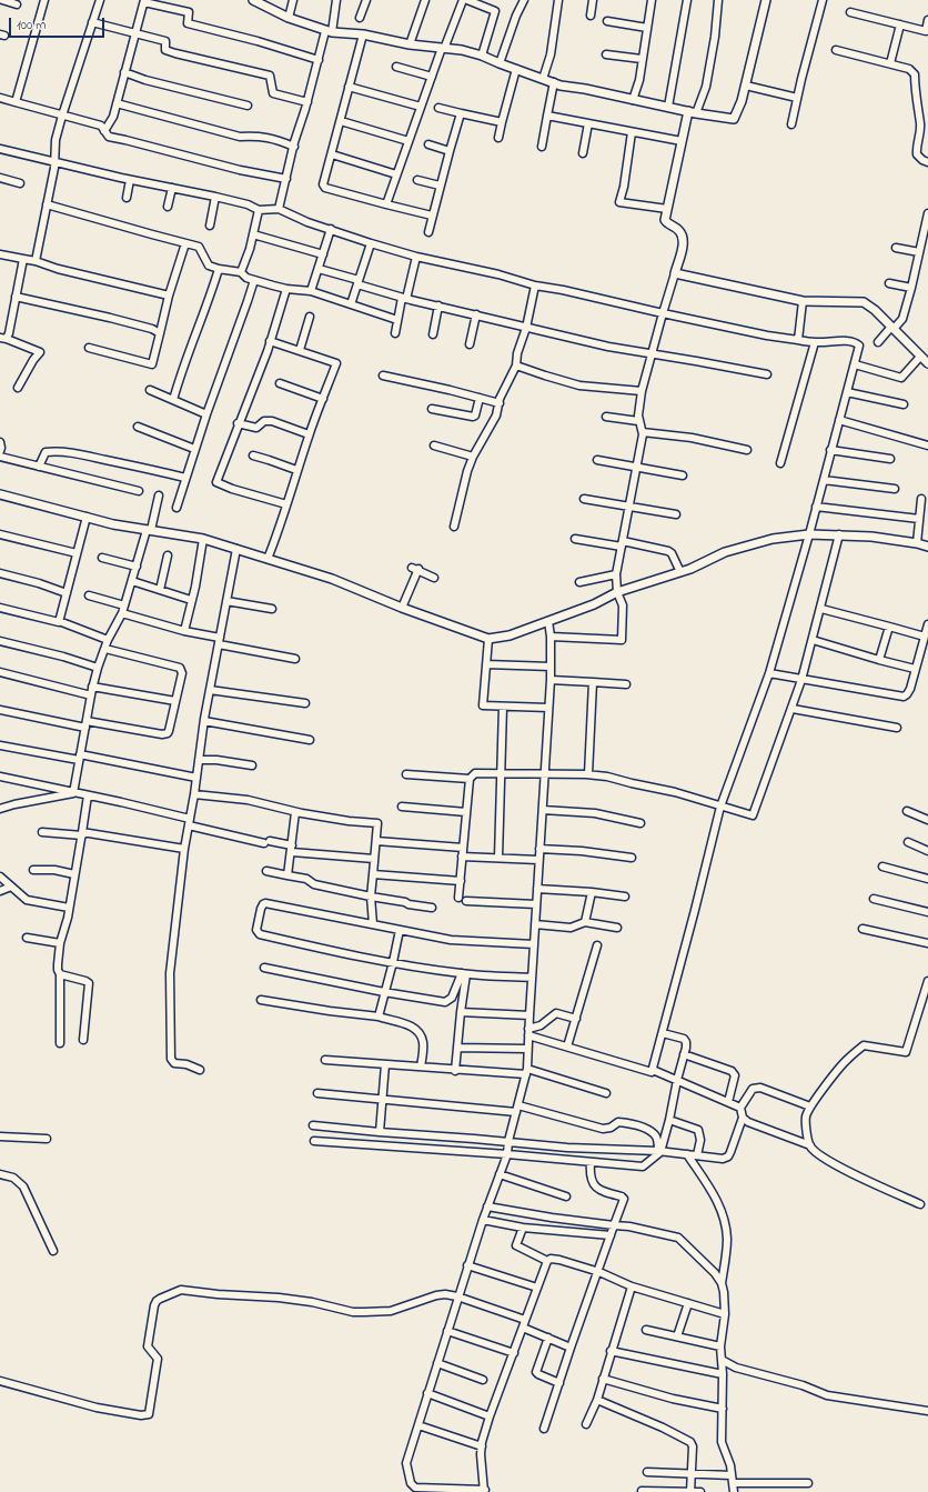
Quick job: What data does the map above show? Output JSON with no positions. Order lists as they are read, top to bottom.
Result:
{
  "scale_bar": "100 m"
}
